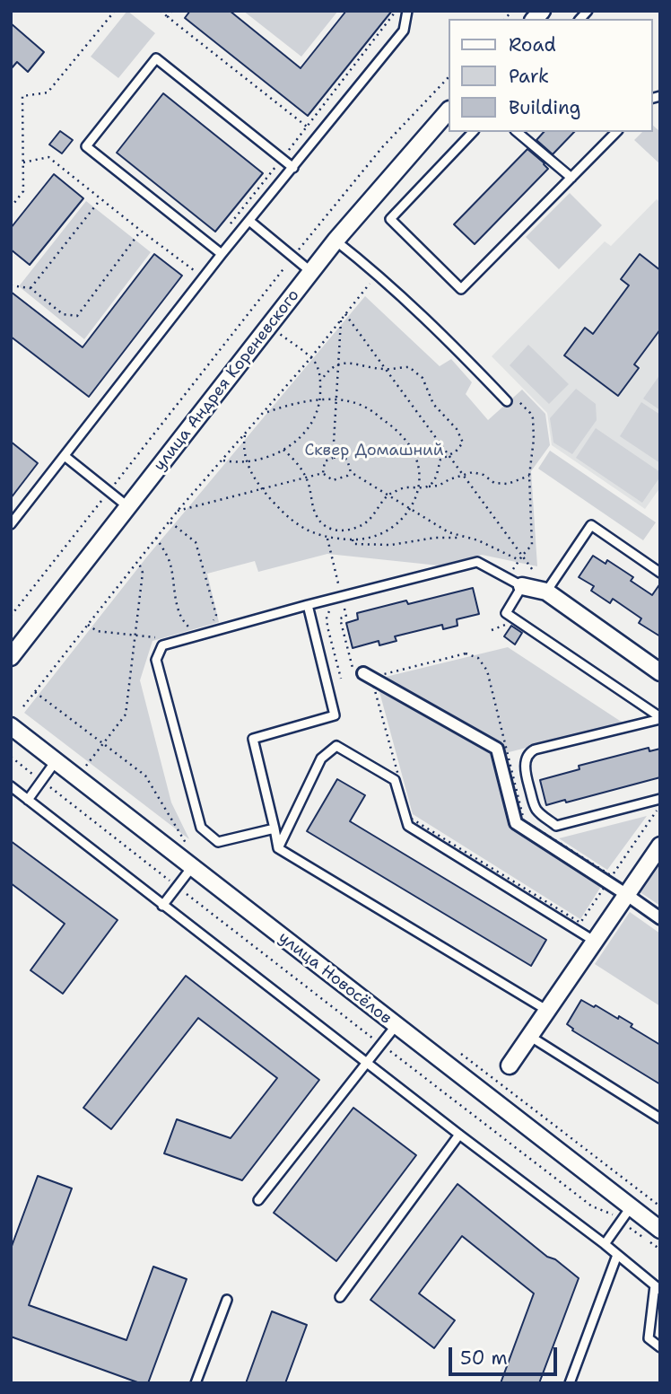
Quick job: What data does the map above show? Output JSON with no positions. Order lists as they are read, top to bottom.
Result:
{
  "streets": {
    "street": ["улица Андрея Кореневского", "улица Новосёлов"]
  },
  "parks": ["Сквер Домашний"],
  "legend": ["Road", "Park", "Building"],
  "scale_bar": "50 m"
}
